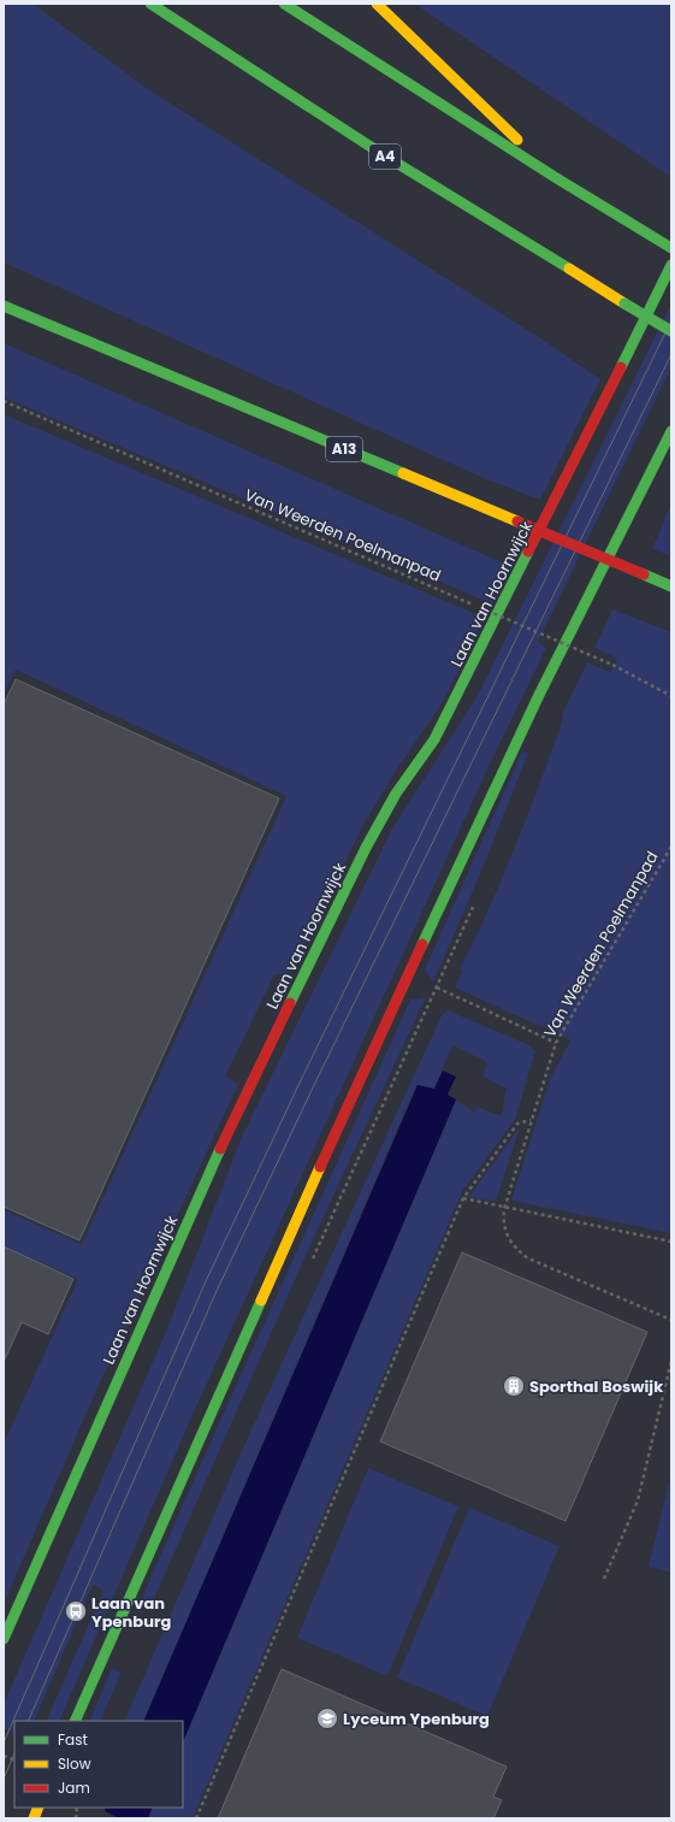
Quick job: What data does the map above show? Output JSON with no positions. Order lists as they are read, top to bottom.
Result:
{
  "streets": {
    "main road": ["A4", "A13", "Laan van Hoornwijck"],
    "path": ["Van Weerden Poelmanpad"]
  },
  "places": {
    "building": ["Sporthal Boswijk"],
    "bus stop": ["Laan van Ypenburg"],
    "school or university": ["Lyceum Ypenburg"]
  },
  "legend": ["Fast", "Slow", "Jam"]
}
